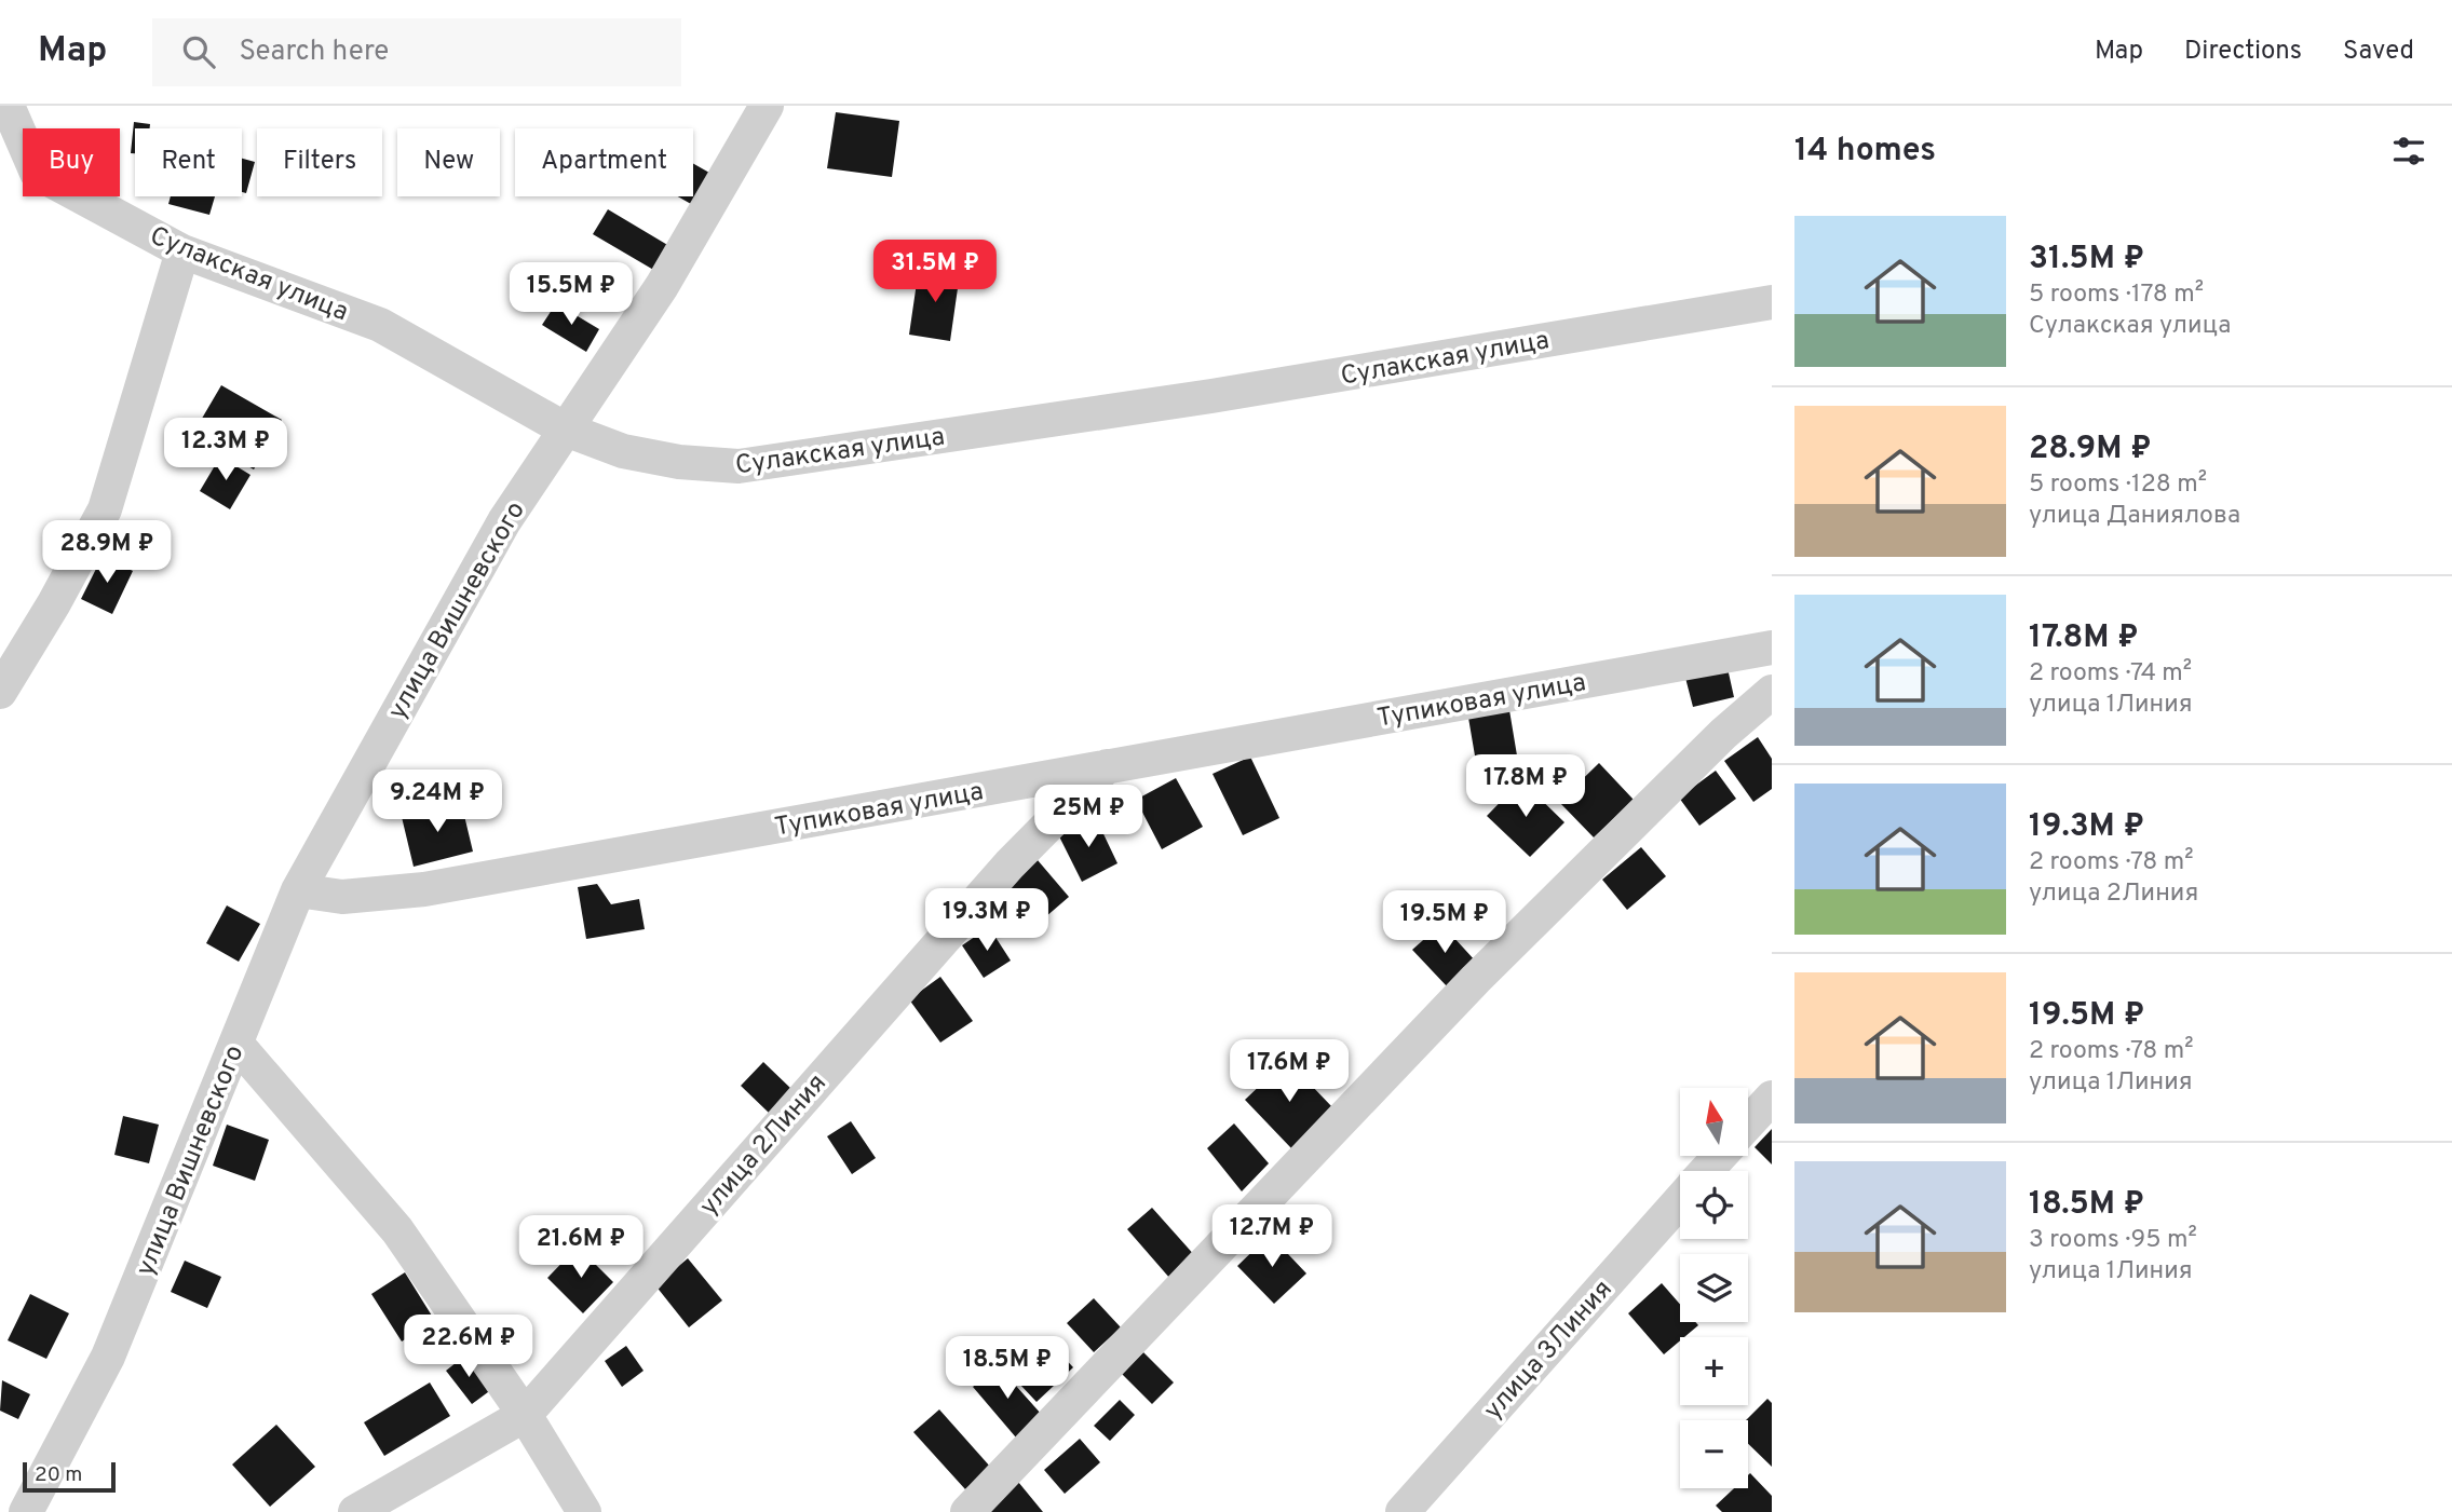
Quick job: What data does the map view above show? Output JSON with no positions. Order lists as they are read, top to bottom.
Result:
{
  "streets": {
    "street": [
      "Сулакская улица",
      "улица Вишневского",
      "Тупиковая улица",
      "улица 2Линия",
      "улица 3Линия"
    ]
  },
  "crossings": [
    ["Сулакская улица", "улица Вишневского"],
    ["улица Вишневского", "Тупиковая улица"],
    ["Тупиковая улица", "улица 2Линия"]
  ],
  "scale_bar": "20 m",
  "north": "top",
  "page": {
    "header": "Map",
    "search": "Search here",
    "nav": ["Map", "Directions", "Saved"],
    "heading": "14 homes",
    "chip": [
      "Buy",
      "Rent",
      "Filters",
      "New",
      "Apartment"
    ],
    "list": [
      {
        "name": "31.5M ₽",
        "note": "5 rooms · 178 m² · Сулакская улица"
      },
      {
        "name": "28.9M ₽",
        "note": "5 rooms · 128 m² · улица Даниялова"
      },
      {
        "name": "17.8M ₽",
        "note": "2 rooms · 74 m² · улица 1Линия"
      },
      {
        "name": "19.3M ₽",
        "note": "2 rooms · 78 m² · улица 2Линия"
      },
      {
        "name": "19.5M ₽",
        "note": "2 rooms · 78 m² · улица 1Линия"
      },
      {
        "name": "18.5M ₽",
        "note": "3 rooms · 95 m² · улица 1Линия"
      }
    ],
    "price": [
      "31.5M ₽",
      "15.5M ₽",
      "12.3M ₽",
      "28.9M ₽",
      "17.8M ₽",
      "9.24M ₽",
      "25M ₽",
      "19.3M ₽",
      "19.5M ₽",
      "17.6M ₽",
      "12.7M ₽",
      "21.6M ₽",
      "22.6M ₽",
      "18.5M ₽"
    ],
    "map_buttons": ["+", "−"],
    "scale": "20 m"
  }
}
